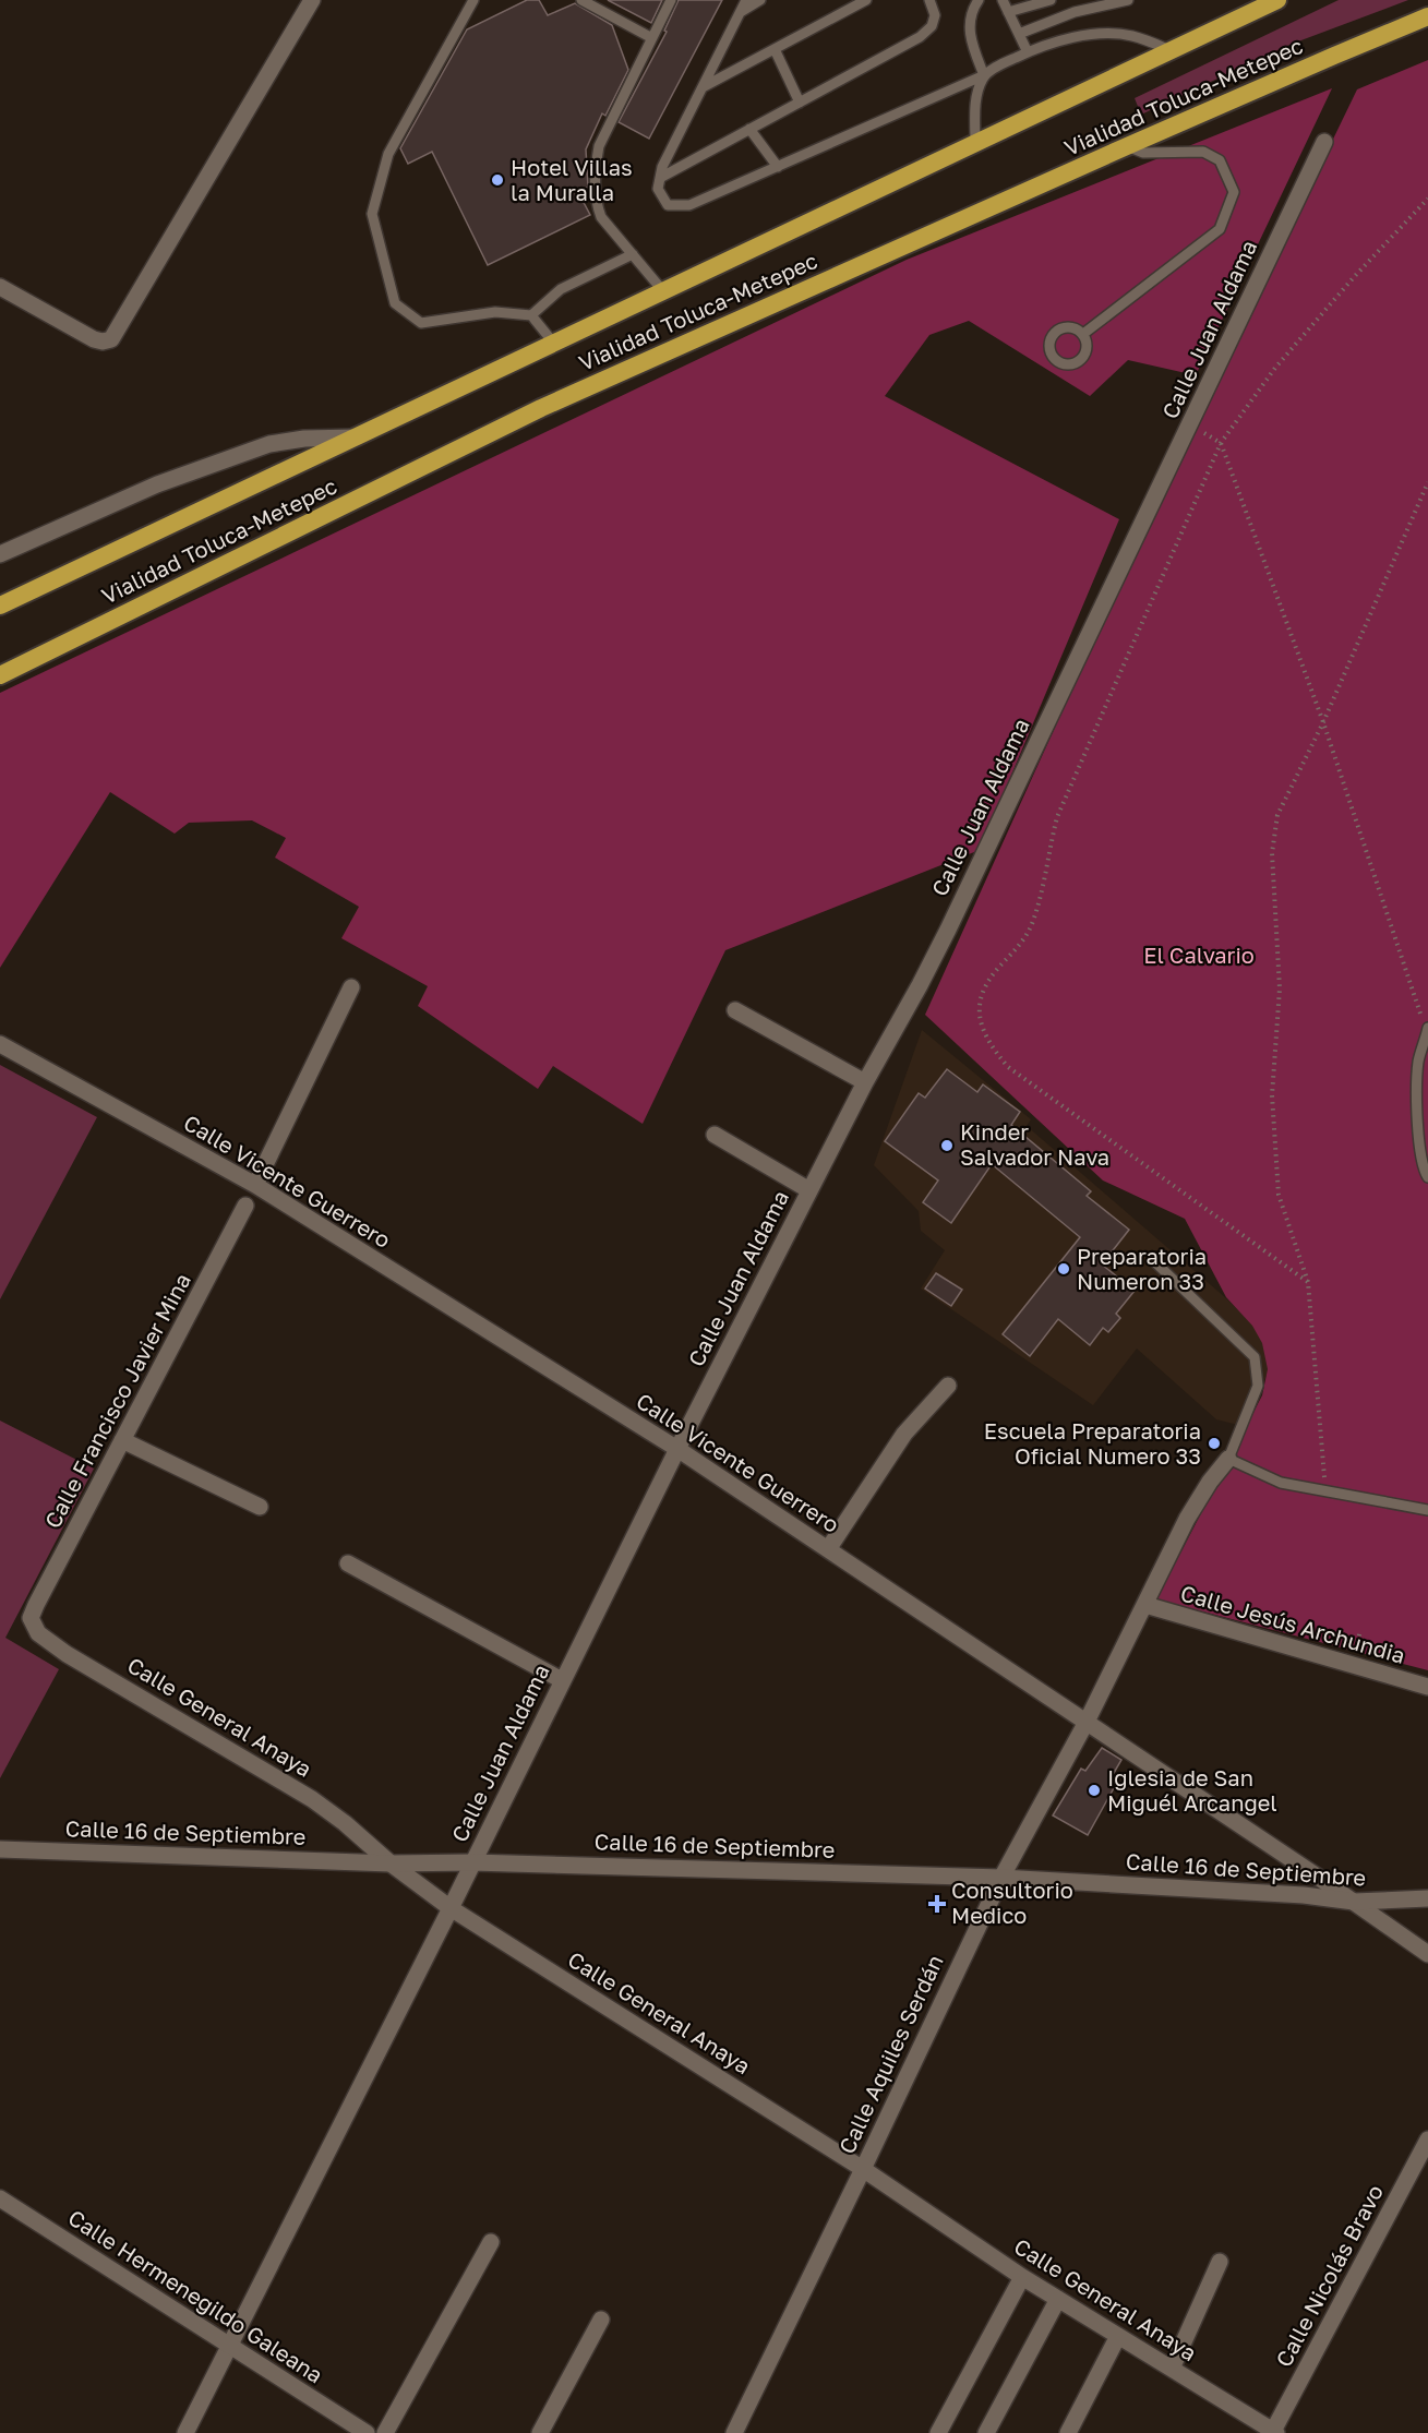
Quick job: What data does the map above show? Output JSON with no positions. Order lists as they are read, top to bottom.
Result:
{
  "streets": {
    "highway": ["Vialidad Toluca-Metepec"],
    "street": [
      "Calle Juan Aldama",
      "Calle Vicente Guerrero",
      "Calle Francisco Javier Mina",
      "Calle Jesús Archundia",
      "Calle General Anaya",
      "Calle 16 de Septiembre",
      "Calle Aquiles Serdán",
      "Calle Nicolás Bravo",
      "Calle Hermenegildo Galeana"
    ]
  },
  "crossings": [
    ["Calle Juan Aldama", "Calle Vicente Guerrero"],
    ["Calle Juan Aldama", "Calle General Anaya"],
    ["Calle Juan Aldama", "Calle 16 de Septiembre"],
    ["Calle Juan Aldama", "Calle Hermenegildo Galeana"],
    ["Calle Vicente Guerrero", "Calle 16 de Septiembre"],
    ["Calle Vicente Guerrero", "Calle Aquiles Serdán"],
    ["Calle Francisco Javier Mina", "Calle General Anaya"],
    ["Calle Jesús Archundia", "Calle Aquiles Serdán"],
    ["Calle General Anaya", "Calle 16 de Septiembre"],
    ["Calle General Anaya", "Calle Aquiles Serdán"],
    ["Calle General Anaya", "Calle Nicolás Bravo"],
    ["Calle 16 de Septiembre", "Calle Aquiles Serdán"]
  ],
  "parks": ["El Calvario"],
  "places": {
    "other": [
      "Hotel Villas la Muralla",
      "Kinder Salvador Nava",
      "Preparatoria Numeron 33",
      "Escuela Preparatoria Oficial Numero 33",
      "Iglesia de San Miguél Arcangel"
    ],
    "health": ["Consultorio Medico"]
  }
}
